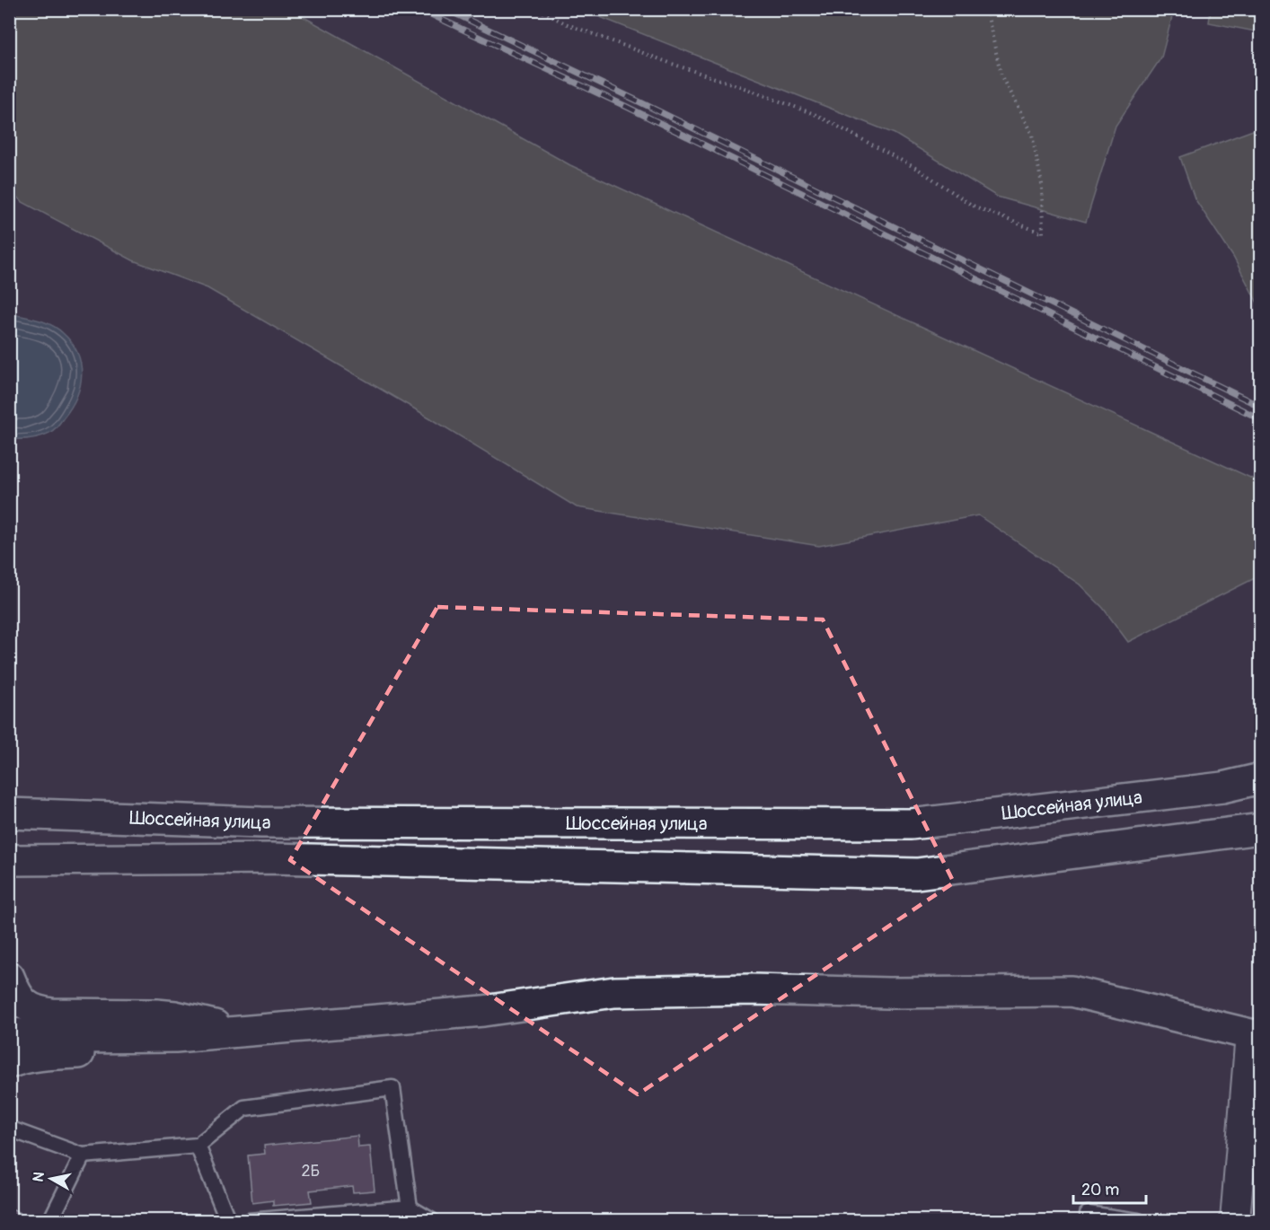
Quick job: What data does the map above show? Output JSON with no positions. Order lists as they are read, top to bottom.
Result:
{
  "streets": {
    "main road": ["Шоссейная улица"]
  },
  "house_numbers": ["2Б"],
  "scale_bar": "20 m",
  "north": "left"
}
